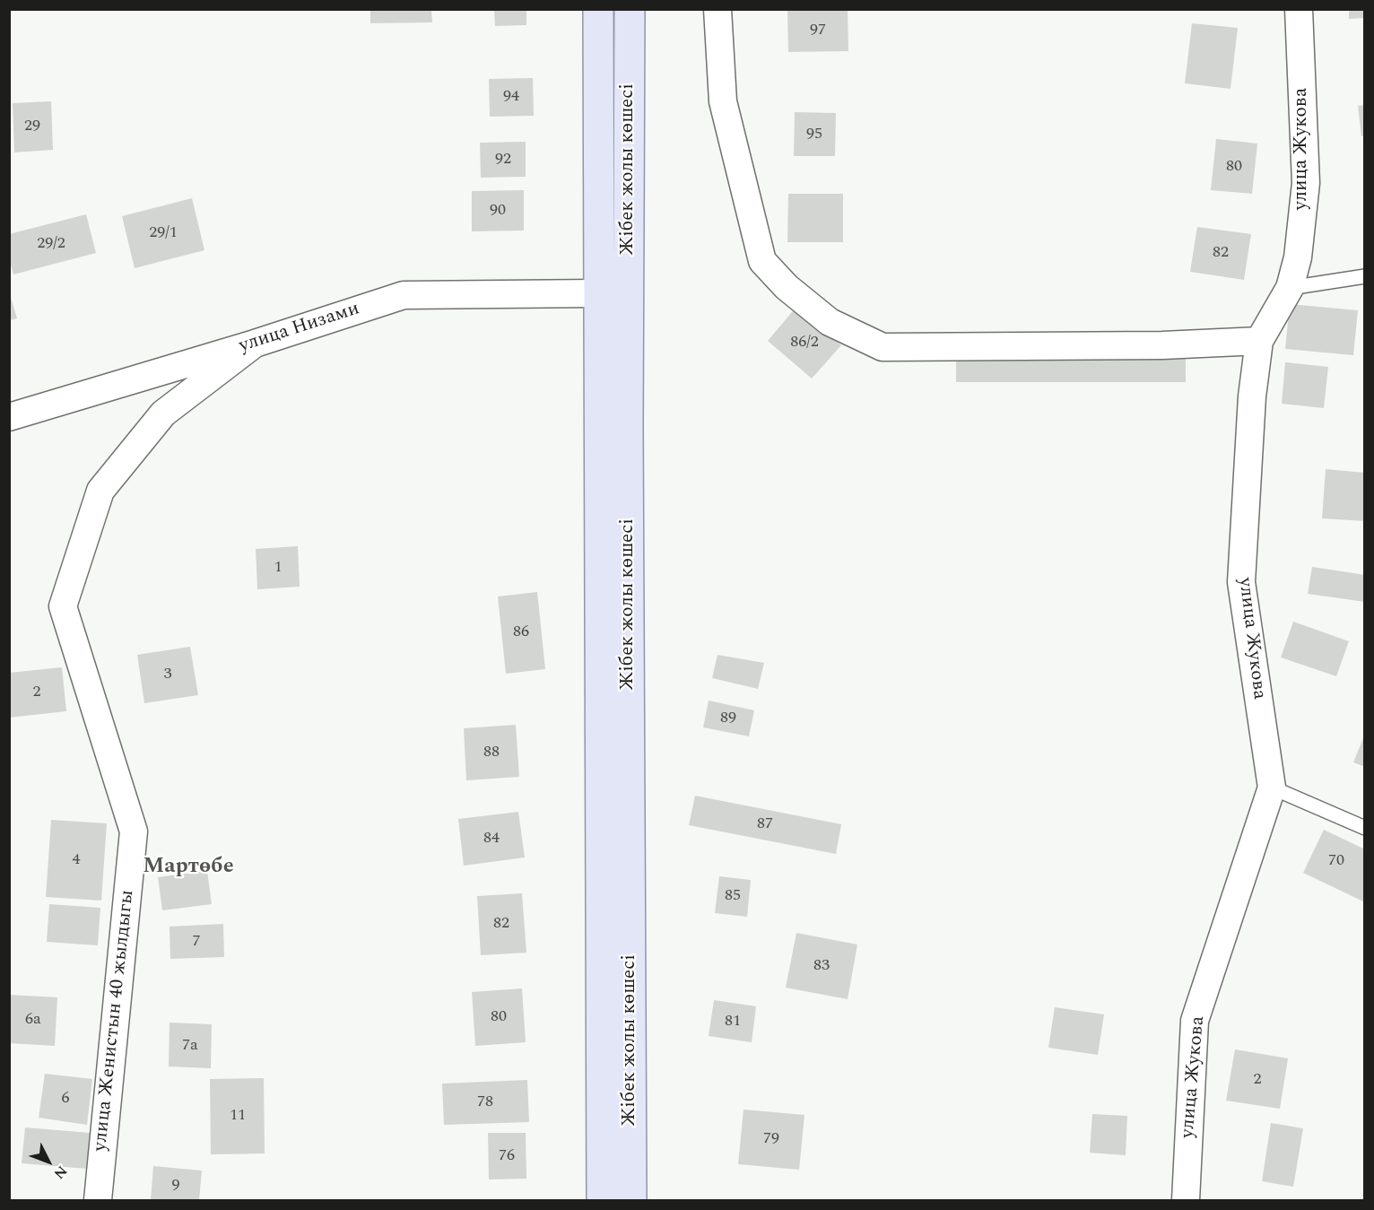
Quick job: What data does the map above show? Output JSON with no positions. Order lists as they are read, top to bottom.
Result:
{
  "streets": {
    "main road": ["Жібек жолы көшесі"],
    "street": ["улица Жукова", "улица Низами", "улица Женистын 40 жылдыгы"]
  },
  "crossings": [
    ["Жібек жолы көшесі", "улица Низами"],
    ["улица Низами", "улица Женистын 40 жылдыгы"]
  ],
  "districts": ["Мартөбе"],
  "house_numbers": [
    "97",
    "94",
    "29",
    "95",
    "92",
    "80",
    "90",
    "29/1",
    "29/2",
    "82",
    "86/2",
    "1",
    "86",
    "3",
    "2",
    "89",
    "88",
    "87",
    "84",
    "4",
    "70",
    "85",
    "82",
    "7",
    "83",
    "80",
    "6а",
    "81",
    "7а",
    "2",
    "6",
    "78",
    "11",
    "79",
    "76",
    "9"
  ],
  "north": "bottom right"
}
